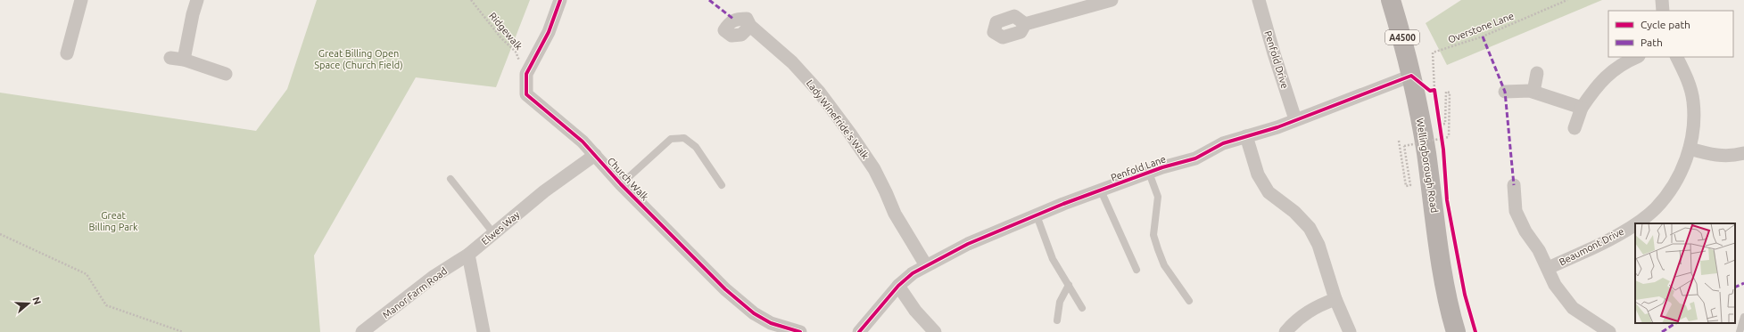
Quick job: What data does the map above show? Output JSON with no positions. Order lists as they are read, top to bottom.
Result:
{
  "streets": {
    "main road": ["A4500", "Wellingborough Road"],
    "street": [
      "Penfold Drive",
      "Lady Winefride's Walk",
      "Penfold Lane",
      "Church Walk",
      "Elwes Way",
      "Beaumont Drive",
      "Manor Farm Road"
    ],
    "path": ["Overstone Lane", "Ridgewalk"]
  },
  "crossings": [
    ["Ridgewalk", "Church Walk"],
    ["Penfold Drive", "Penfold Lane"],
    ["Lady Winefride's Walk", "Penfold Lane"],
    ["Wellingborough Road", "Penfold Lane"],
    ["Church Walk", "Elwes Way"],
    ["Elwes Way", "Manor Farm Road"]
  ],
  "parks": ["Great Billing Open Space (Church Field)", "Great Billing Park"],
  "legend": ["Cycle path", "Path"],
  "north": "right"
}
